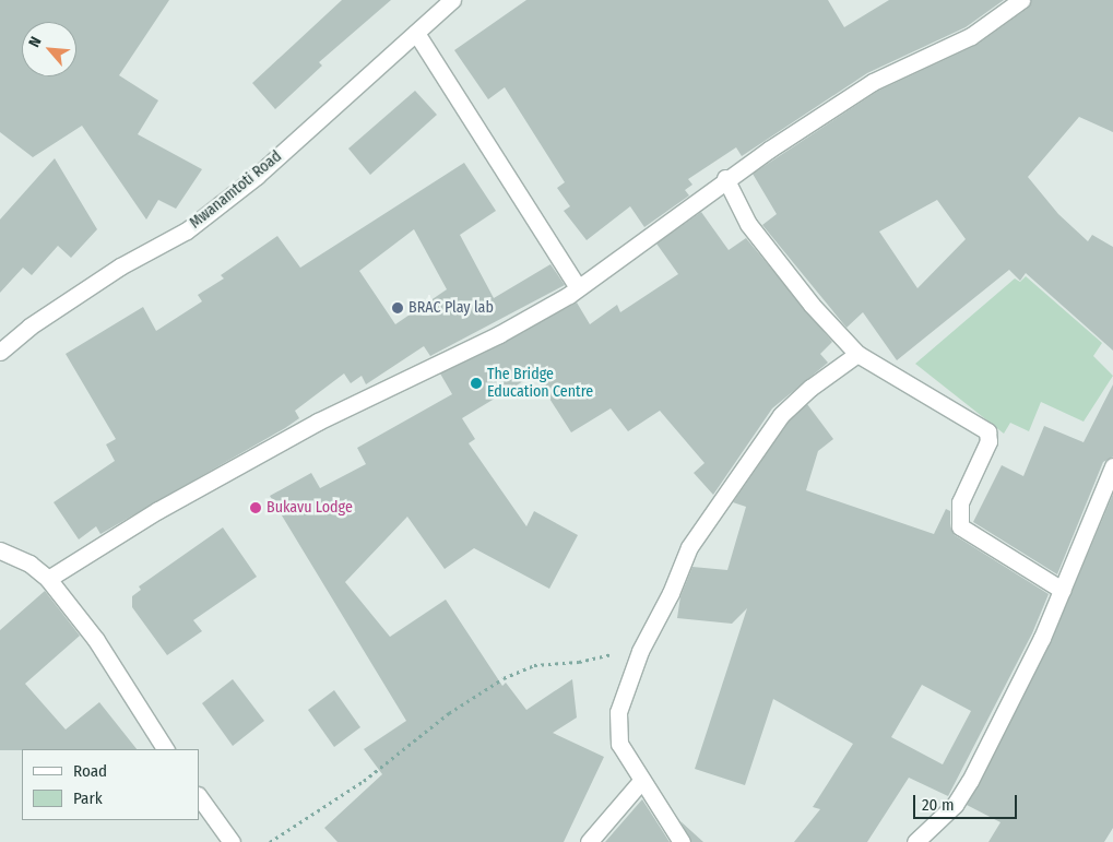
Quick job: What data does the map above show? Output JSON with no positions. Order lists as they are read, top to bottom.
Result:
{
  "streets": {
    "street": ["Mwanamtoti Road"]
  },
  "places": ["BRAC Play lab", "The Bridge Education Centre", "Bukavu Lodge"],
  "legend": ["Road", "Park"],
  "scale_bar": "20 m",
  "north": "top left"
}
